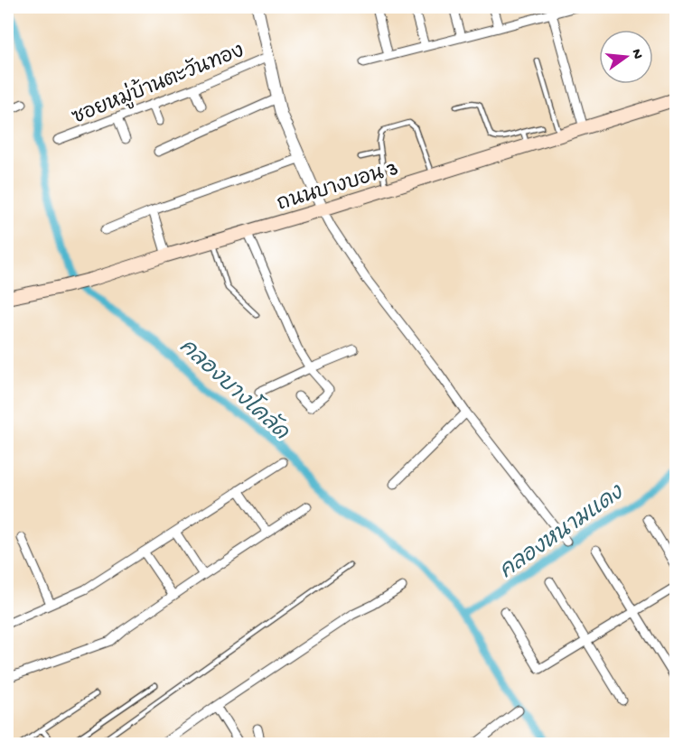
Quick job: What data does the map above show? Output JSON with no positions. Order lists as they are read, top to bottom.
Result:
{
  "streets": {
    "main road": ["ถนนบางบอน 3"],
    "street": ["ซอยหมู่บ้านตะวันทอง"]
  },
  "water": ["คลองบางโคลัด", "คลองหนามแดง"],
  "north": "right"
}
